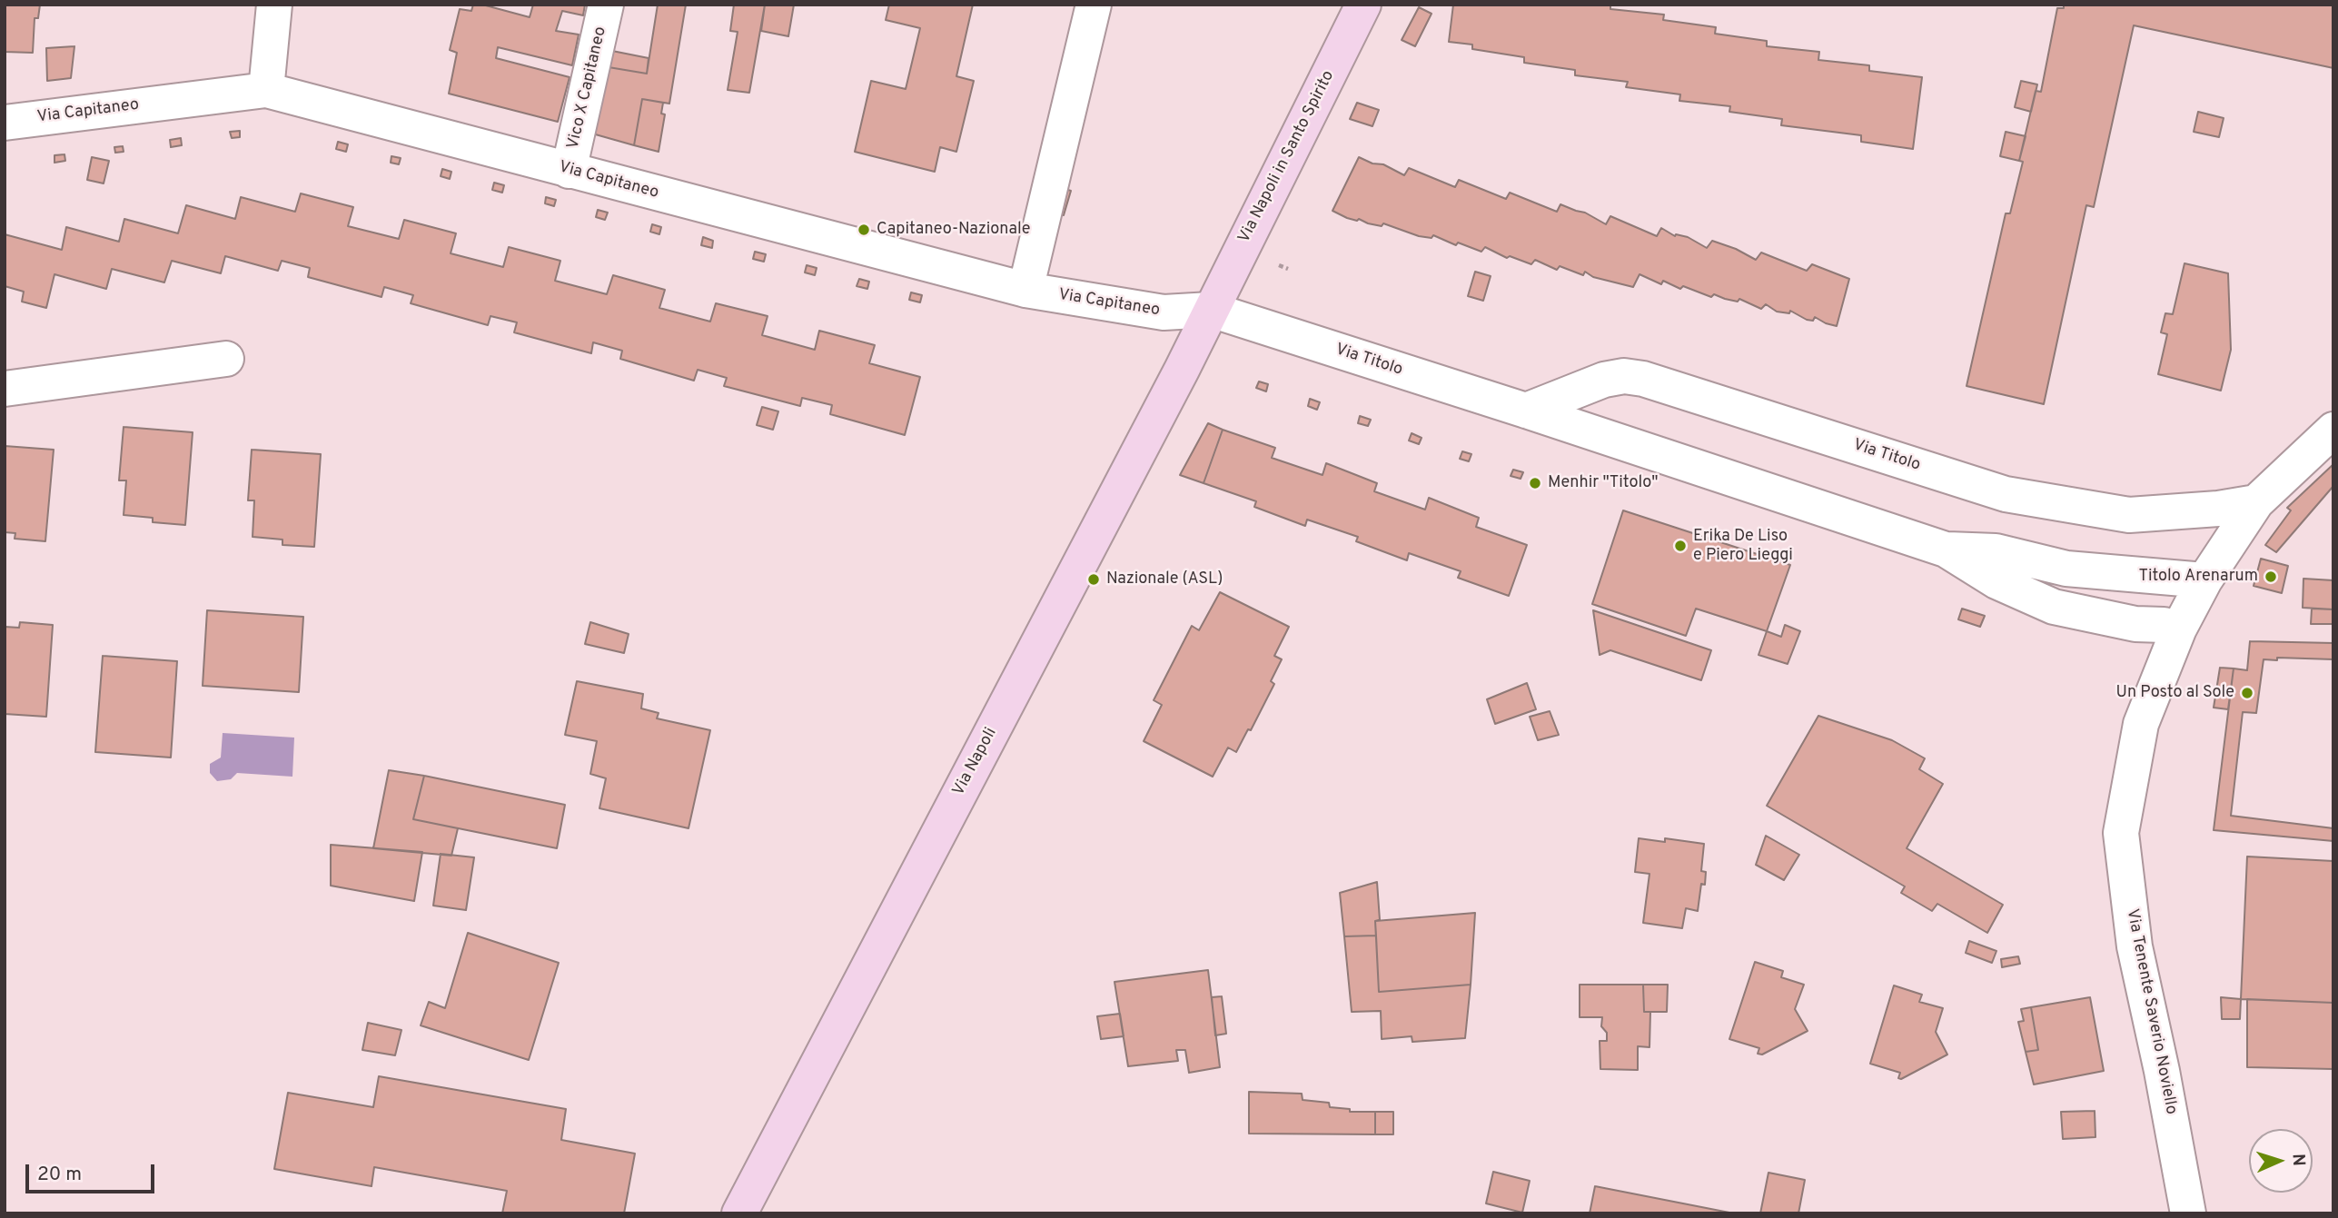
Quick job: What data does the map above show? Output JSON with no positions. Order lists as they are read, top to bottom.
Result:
{
  "streets": {
    "street": [
      "Vico X Capitaneo",
      "Via Capitaneo",
      "Via Napoli in Santo Spirito",
      "Via Titolo",
      "Via Napoli",
      "Via Tenente Saverio Noviello"
    ]
  },
  "crossings": [
    ["Vico X Capitaneo", "Via Capitaneo"],
    ["Via Capitaneo", "Via Napoli in Santo Spirito"],
    ["Via Capitaneo", "Via Titolo"],
    ["Via Capitaneo", "Via Napoli"],
    ["Via Napoli in Santo Spirito", "Via Titolo"],
    ["Via Napoli in Santo Spirito", "Via Napoli"],
    ["Via Titolo", "Via Napoli"],
    ["Via Titolo", "Via Tenente Saverio Noviello"]
  ],
  "places": [
    "Capitaneo-Nazionale",
    "Menhir \"Titolo\"",
    "Erika De Liso e Piero Lieggi",
    "Titolo Arenarum",
    "Nazionale (ASL)",
    "Un Posto al Sole"
  ],
  "scale_bar": "20 m",
  "north": "right"
}
